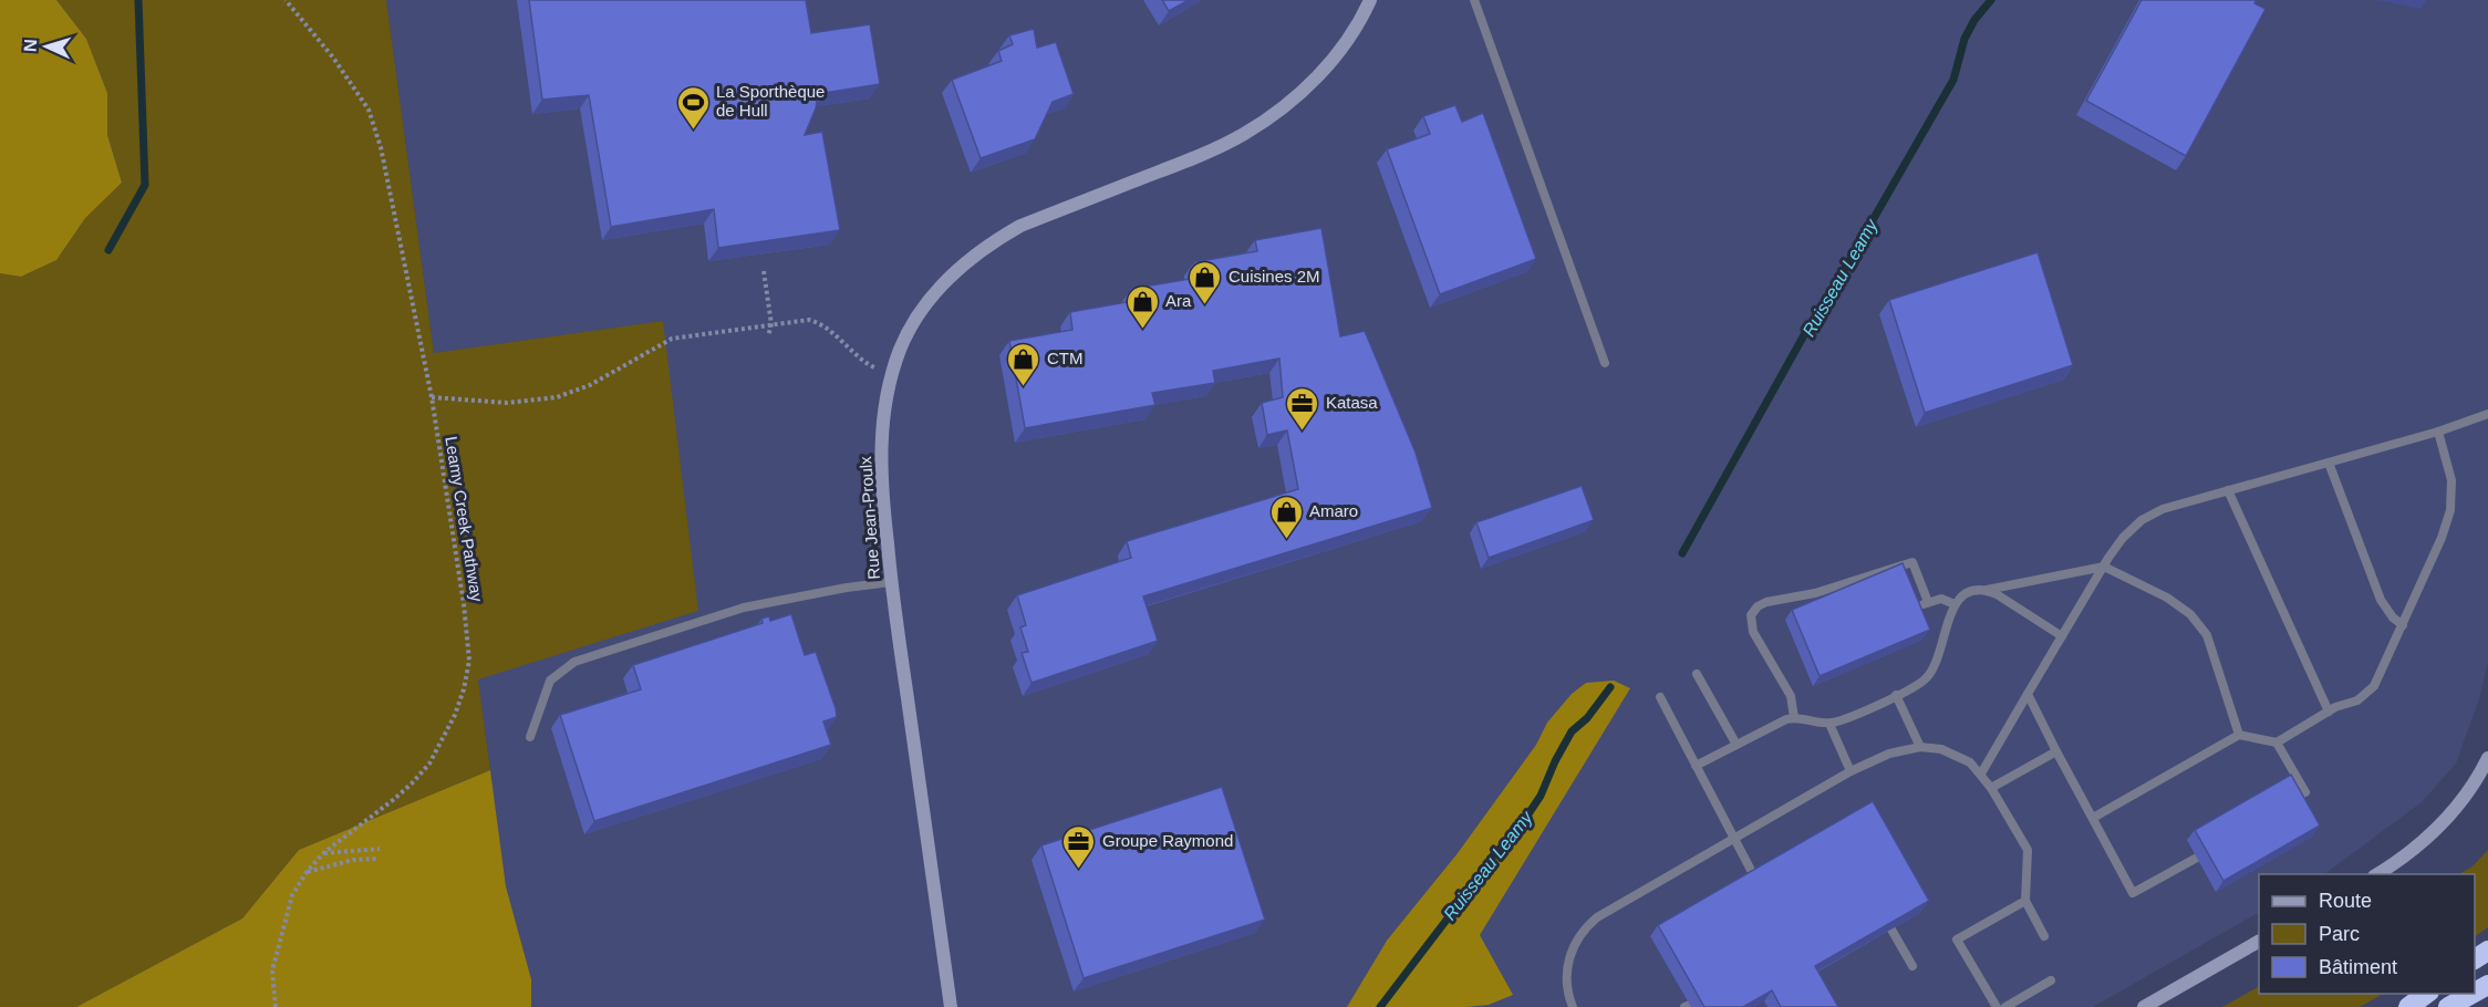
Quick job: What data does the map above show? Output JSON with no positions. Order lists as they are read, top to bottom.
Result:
{
  "streets": {
    "street": ["Rue Jean-Proulx"],
    "path": ["Leamy Creek Pathway"]
  },
  "water": ["Ruisseau Leamy"],
  "places": {
    "sports": ["La Sporthèque de Hull"],
    "shop": [
      "Cuisines 2M",
      "Ara",
      "CTM",
      "Amaro"
    ],
    "office": ["Katasa", "Groupe Raymond"]
  },
  "legend": ["Route", "Parc", "Bâtiment"],
  "north": "left"
}
